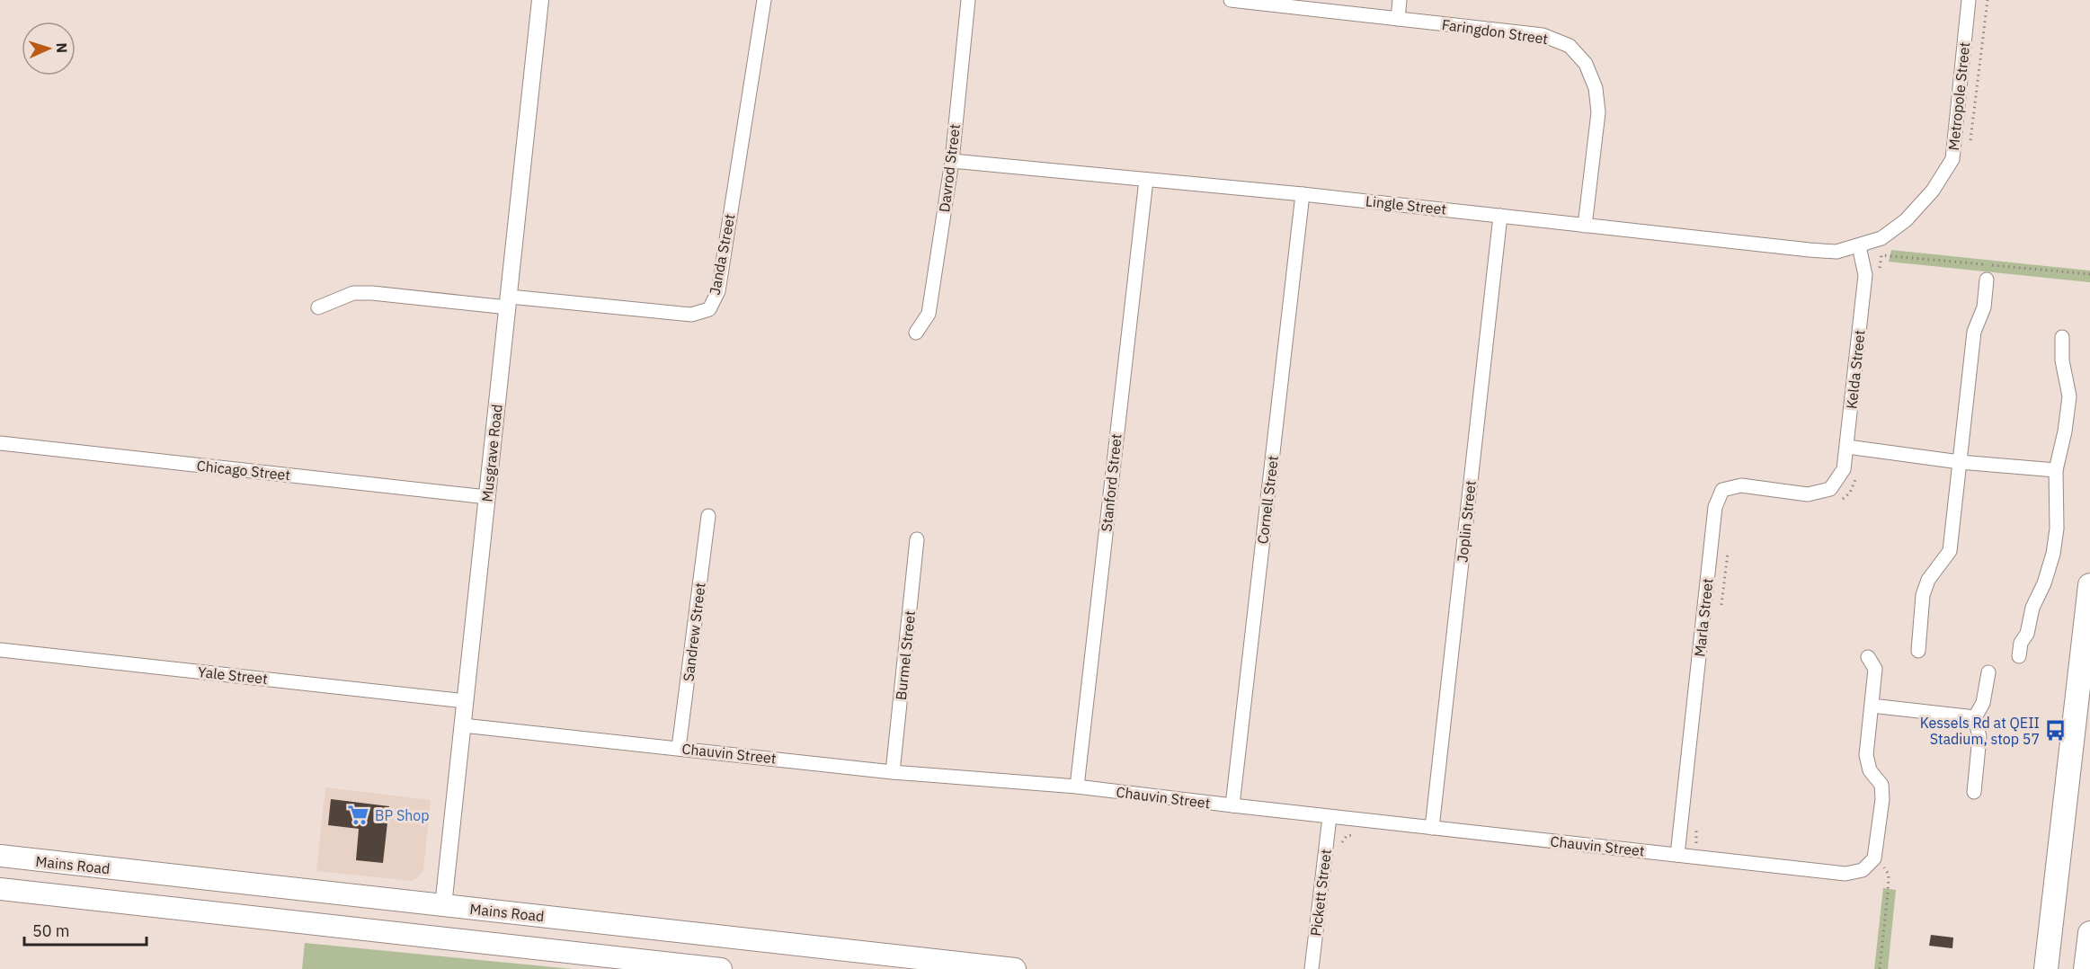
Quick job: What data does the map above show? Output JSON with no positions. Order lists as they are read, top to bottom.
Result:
{
  "streets": {
    "main road": ["Mains Road"],
    "street": [
      "Faringdon Street",
      "Metropole Street",
      "Davrod Street",
      "Lingle Street",
      "Janda Street",
      "Kelda Street",
      "Musgrave Road",
      "Chicago Street",
      "Stanford Street",
      "Cornell Street",
      "Joplin Street",
      "Marla Street",
      "Sandrew Street",
      "Burmel Street",
      "Yale Street",
      "Chauvin Street",
      "Pickett Street"
    ]
  },
  "crossings": [
    ["Faringdon Street", "Lingle Street"],
    ["Metropole Street", "Lingle Street"],
    ["Metropole Street", "Kelda Street"],
    ["Davrod Street", "Lingle Street"],
    ["Lingle Street", "Kelda Street"],
    ["Lingle Street", "Stanford Street"],
    ["Lingle Street", "Cornell Street"],
    ["Lingle Street", "Joplin Street"],
    ["Janda Street", "Musgrave Road"],
    ["Kelda Street", "Marla Street"],
    ["Musgrave Road", "Chicago Street"],
    ["Musgrave Road", "Yale Street"],
    ["Musgrave Road", "Chauvin Street"],
    ["Musgrave Road", "Mains Road"],
    ["Stanford Street", "Chauvin Street"],
    ["Cornell Street", "Chauvin Street"],
    ["Joplin Street", "Chauvin Street"],
    ["Marla Street", "Chauvin Street"],
    ["Sandrew Street", "Chauvin Street"],
    ["Burmel Street", "Chauvin Street"],
    ["Chauvin Street", "Pickett Street"]
  ],
  "places": {
    "bus stop": ["Kessels Rd at QEII Stadium, stop 57"],
    "supermarket": ["BP Shop"]
  },
  "scale_bar": "50 m",
  "north": "right"
}
